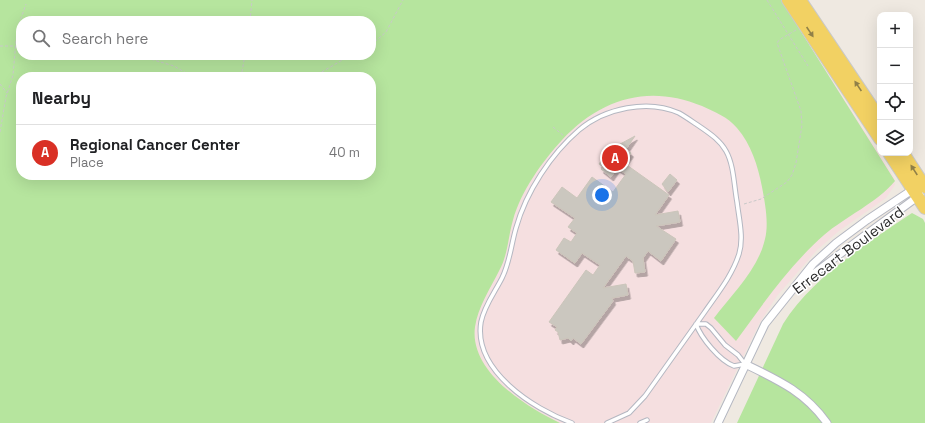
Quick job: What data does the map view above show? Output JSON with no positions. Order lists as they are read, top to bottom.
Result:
{
  "streets": {
    "street": ["Errecart Boulevard"]
  },
  "page": {
    "map_buttons": ["+", "−"],
    "search": "Search here",
    "heading": "Nearby",
    "list": [
      {
        "mark": "A",
        "name": "Regional Cancer Center",
        "note": "Place",
        "value": "40 m"
      }
    ],
    "pins": "A"
  }
}
